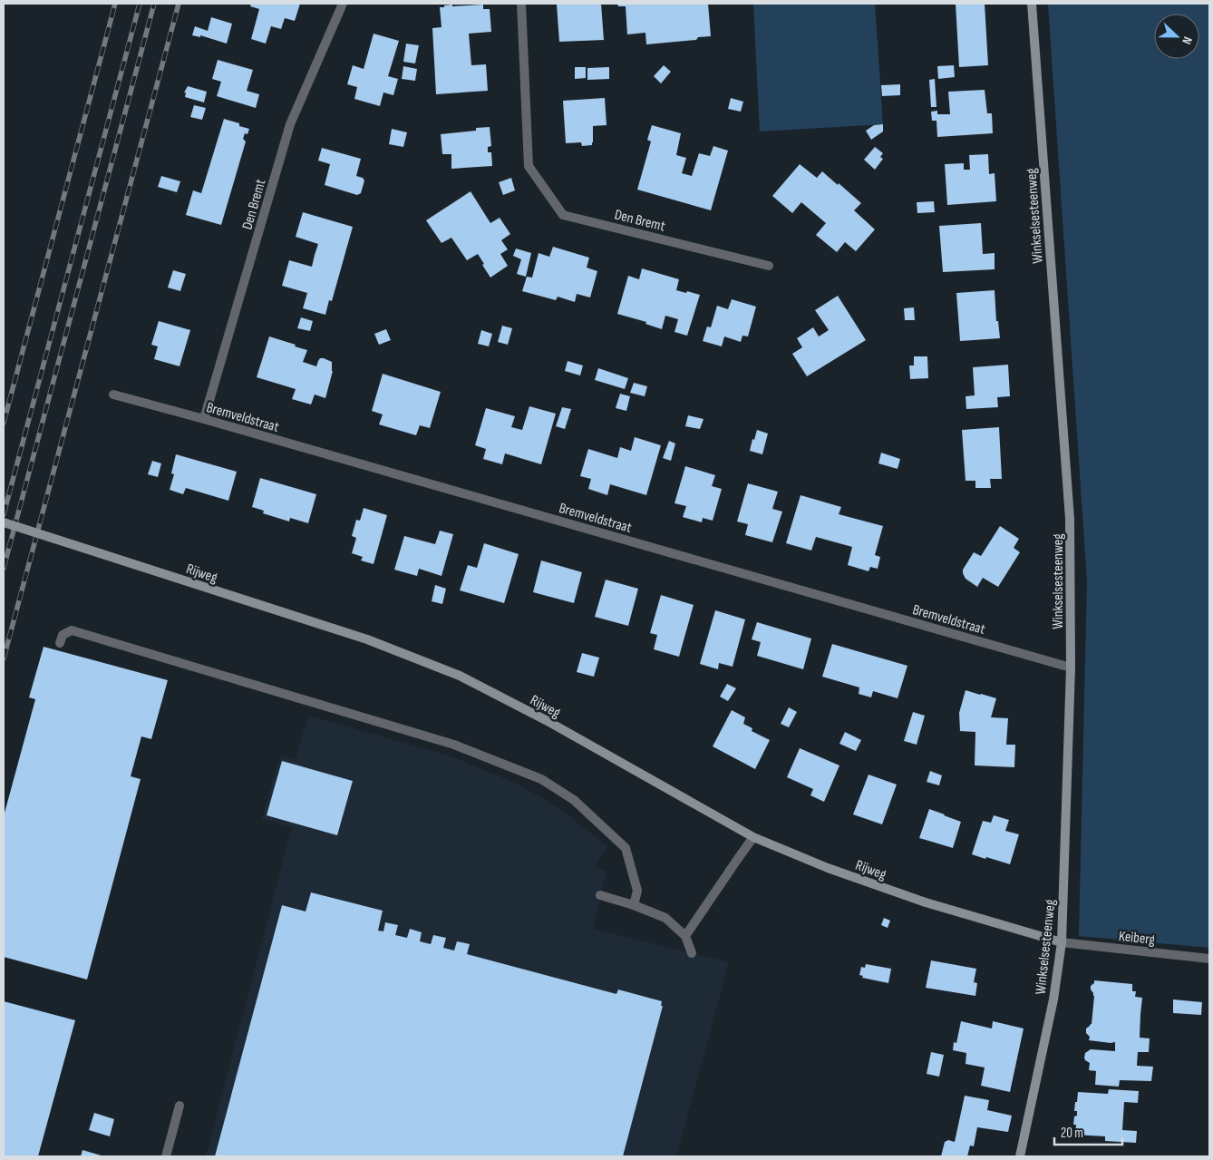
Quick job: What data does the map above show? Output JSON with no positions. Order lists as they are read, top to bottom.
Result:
{
  "streets": {
    "street": [
      "Den Bremt",
      "Winkselsesteenweg",
      "Bremveldstraat",
      "Rijweg",
      "Keiberg"
    ]
  },
  "crossings": [
    ["Den Bremt", "Bremveldstraat"],
    ["Winkselsesteenweg", "Bremveldstraat"],
    ["Winkselsesteenweg", "Rijweg"],
    ["Winkselsesteenweg", "Keiberg"],
    ["Rijweg", "Keiberg"]
  ],
  "scale_bar": "20 m",
  "north": "right"
}
